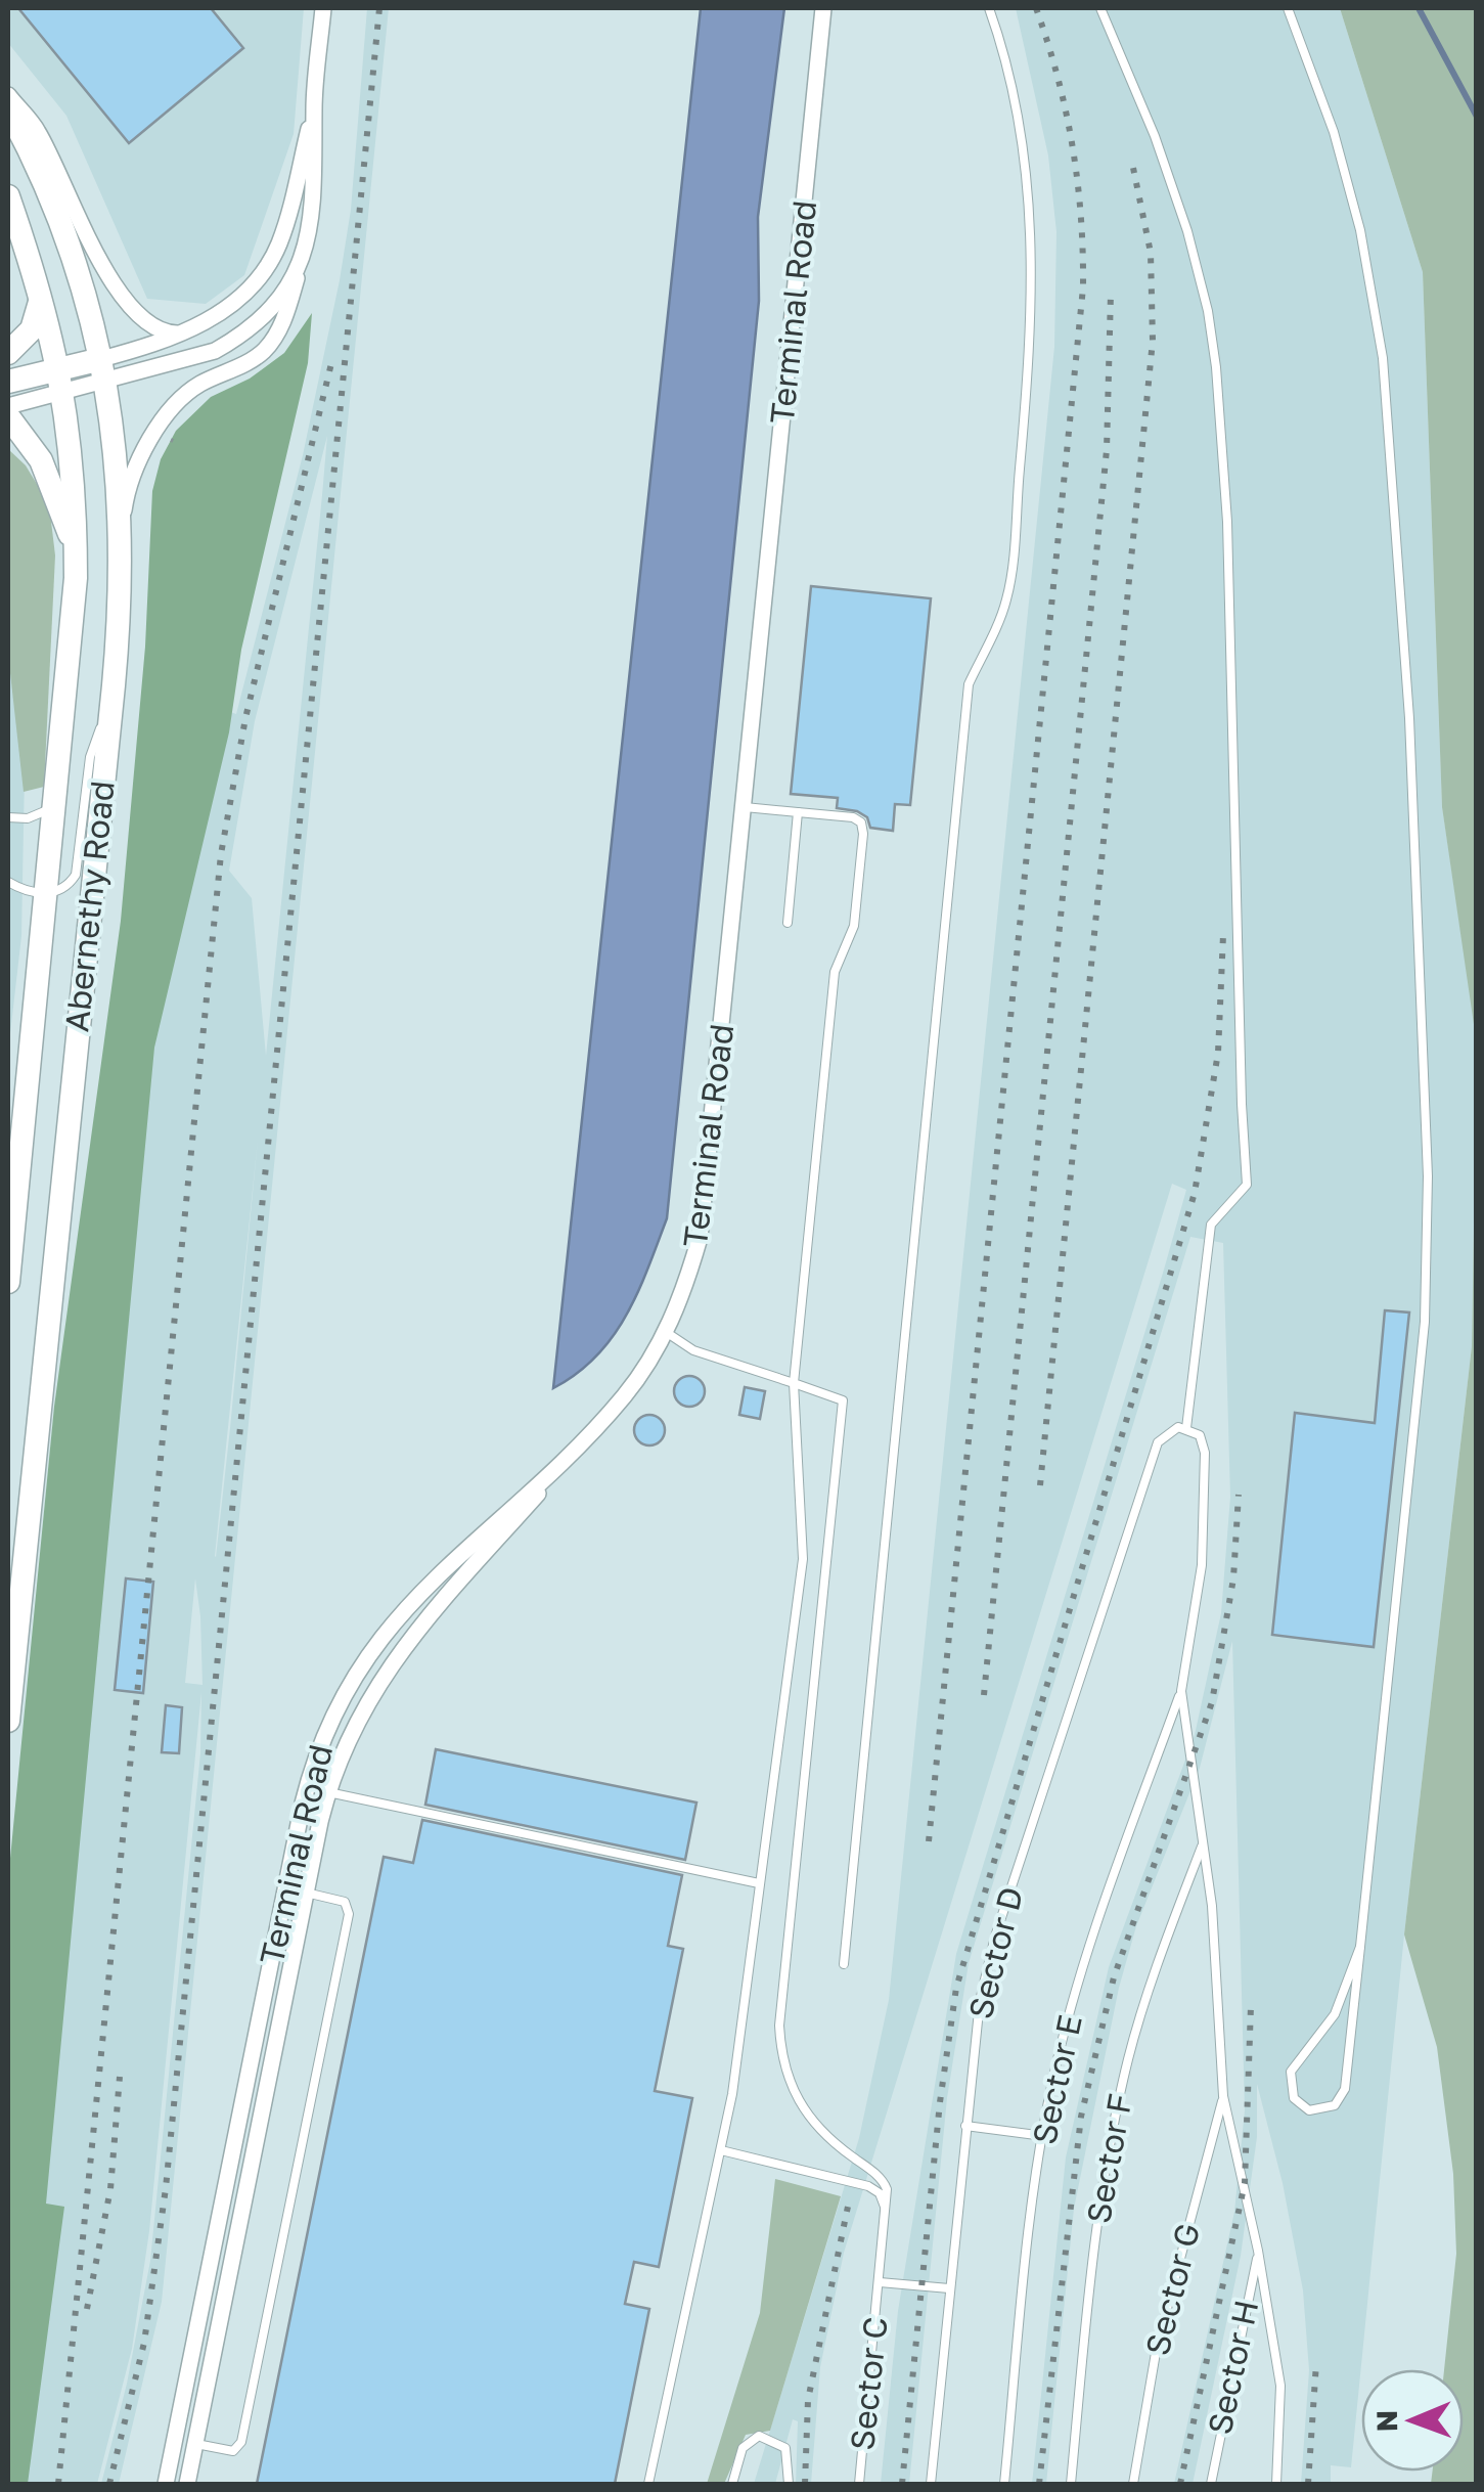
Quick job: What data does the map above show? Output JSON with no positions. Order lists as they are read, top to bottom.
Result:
{
  "streets": {
    "main road": ["Abernethy Road"],
    "street": ["Terminal Road"],
    "lane": [
      "Sector D",
      "Sector E",
      "Sector F",
      "Sector G",
      "Sector H",
      "Sector C"
    ]
  },
  "north": "left"
}
